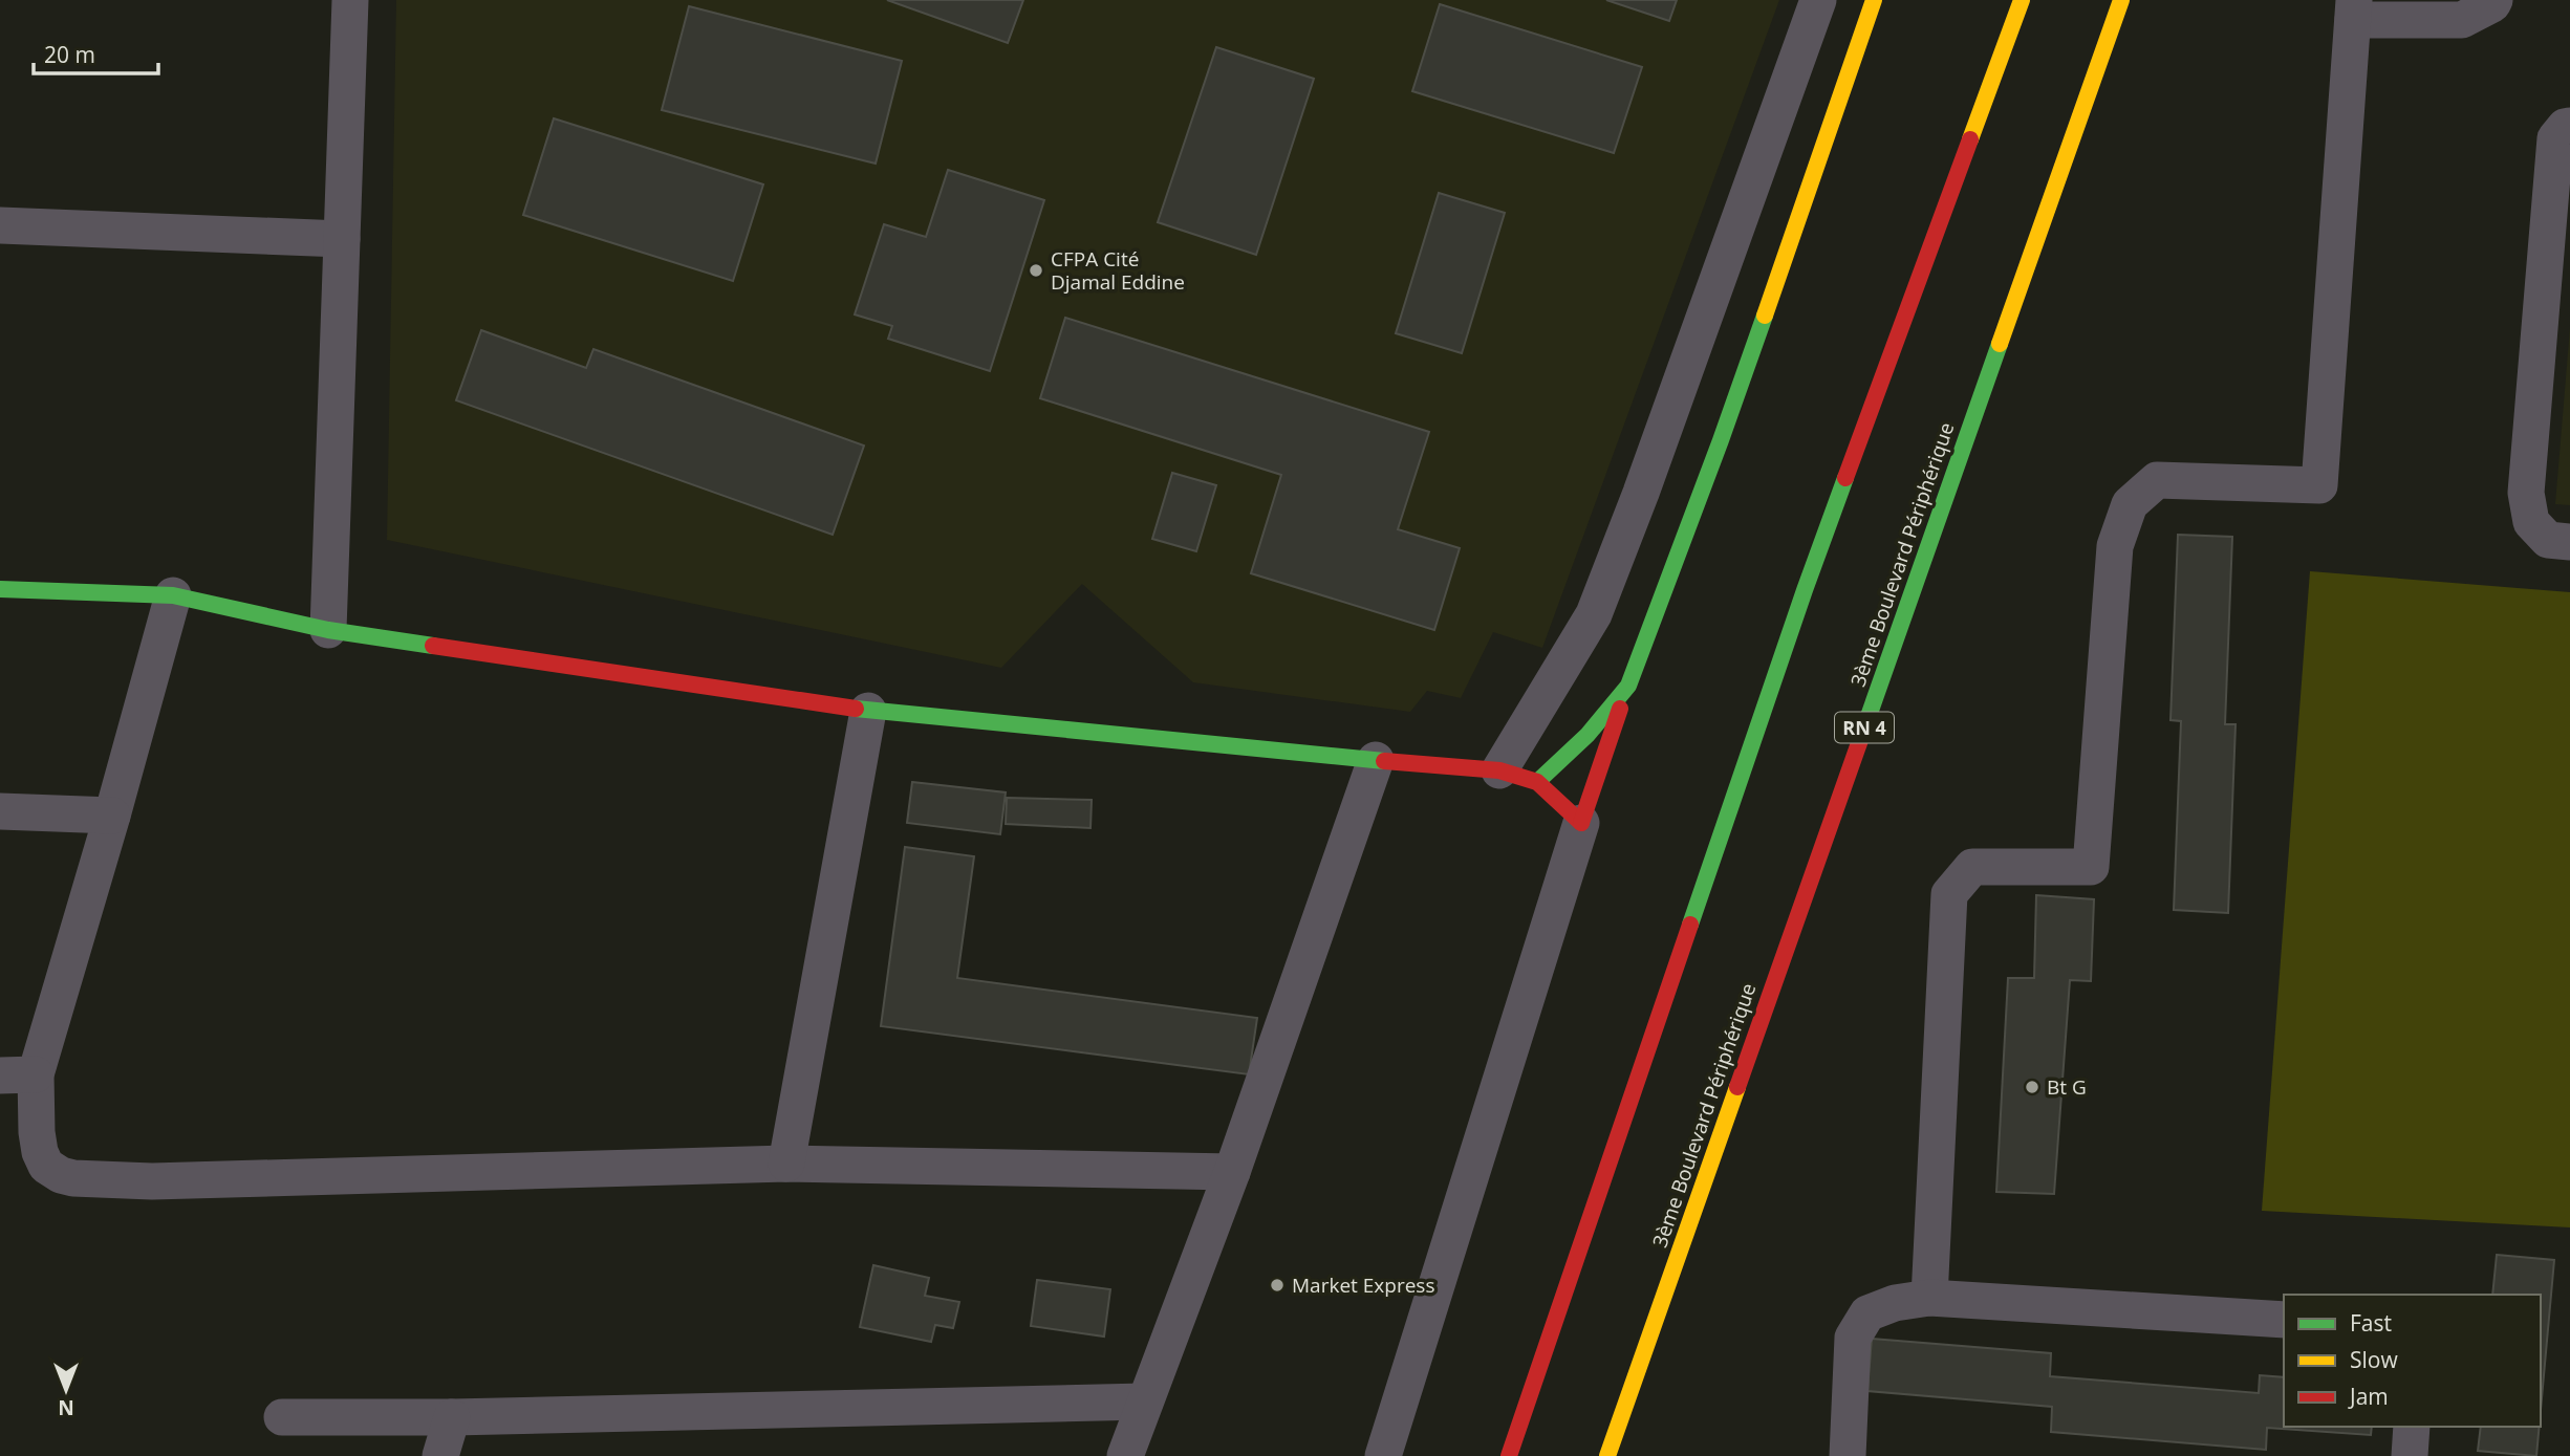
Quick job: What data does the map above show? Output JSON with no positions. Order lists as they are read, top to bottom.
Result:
{
  "streets": {
    "main road": ["3ème Boulevard Périphérique", "RN 4"]
  },
  "places": ["CFPA Cité Djamal Eddine", "Bt G", "Market Express"],
  "legend": ["Fast", "Slow", "Jam"],
  "scale_bar": "20 m",
  "north": "bottom"
}
